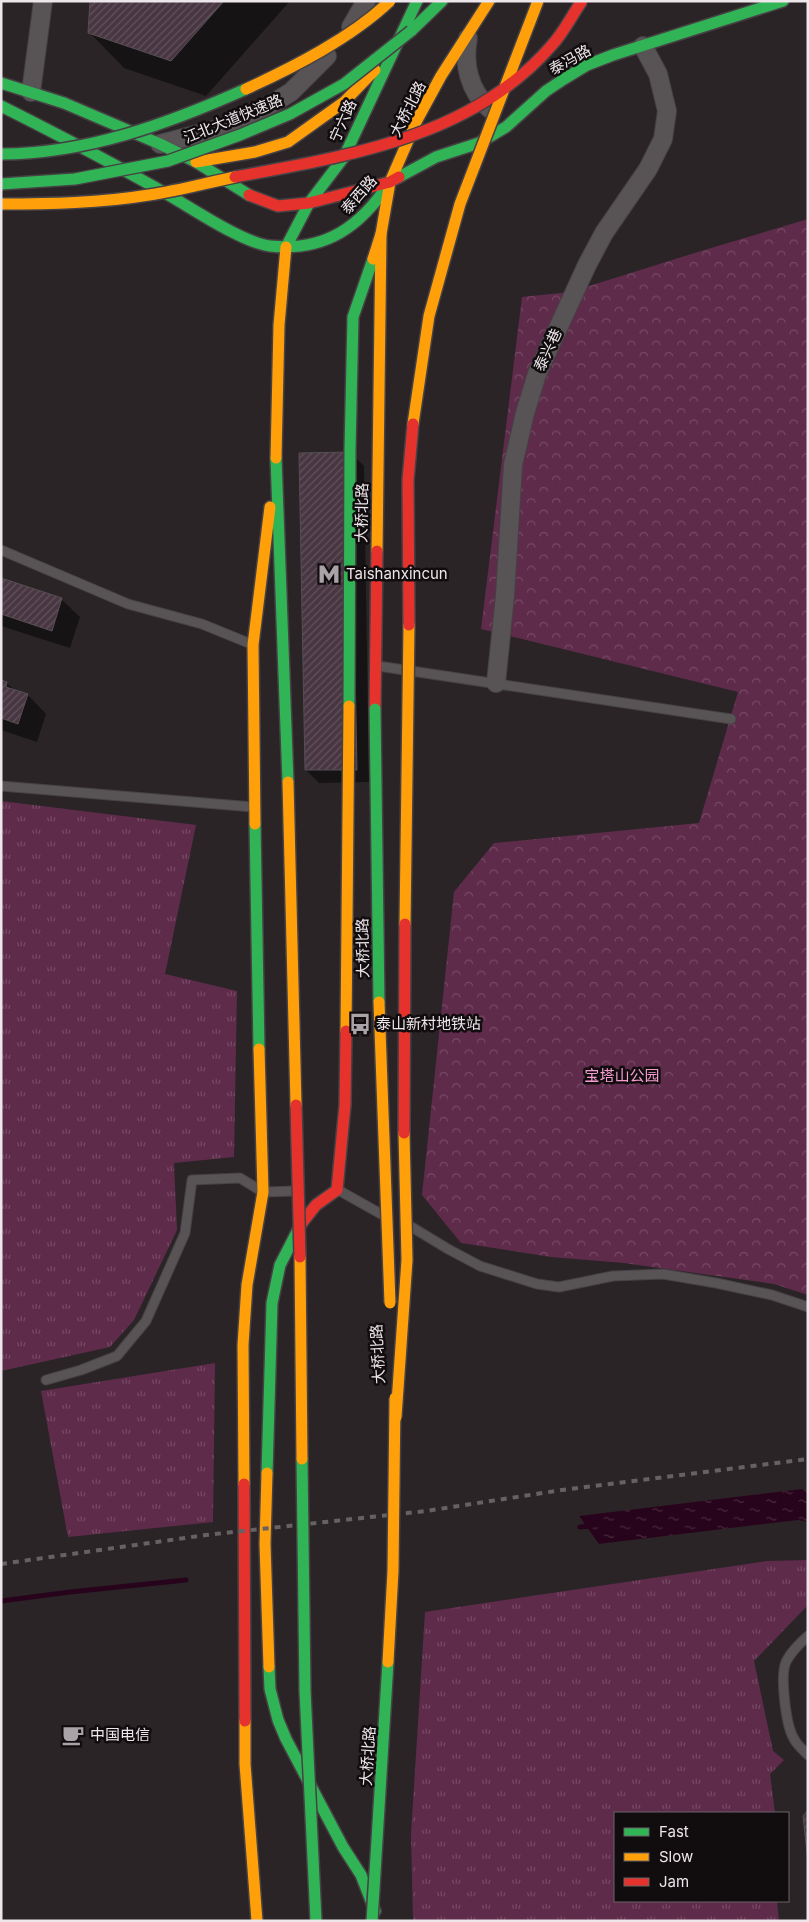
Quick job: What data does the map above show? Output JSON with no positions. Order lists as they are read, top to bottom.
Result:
{
  "streets": {
    "main road": [
      "泰冯路",
      "大桥北路",
      "江北大道快速路",
      "宁六路",
      "泰西路"
    ],
    "street": ["泰兴巷"]
  },
  "crossings": [
    ["泰冯路", "大桥北路"],
    ["泰冯路", "泰西路"],
    ["泰冯路", "泰兴巷"],
    ["大桥北路", "泰西路"],
    ["宁六路", "泰西路"]
  ],
  "parks": ["宝塔山公园"],
  "places": {
    "metro station": ["Taishanxincun"],
    "bus stop": ["泰山新村地铁站"],
    "cafe": ["中国电信"]
  },
  "legend": ["Fast", "Slow", "Jam"]
}
